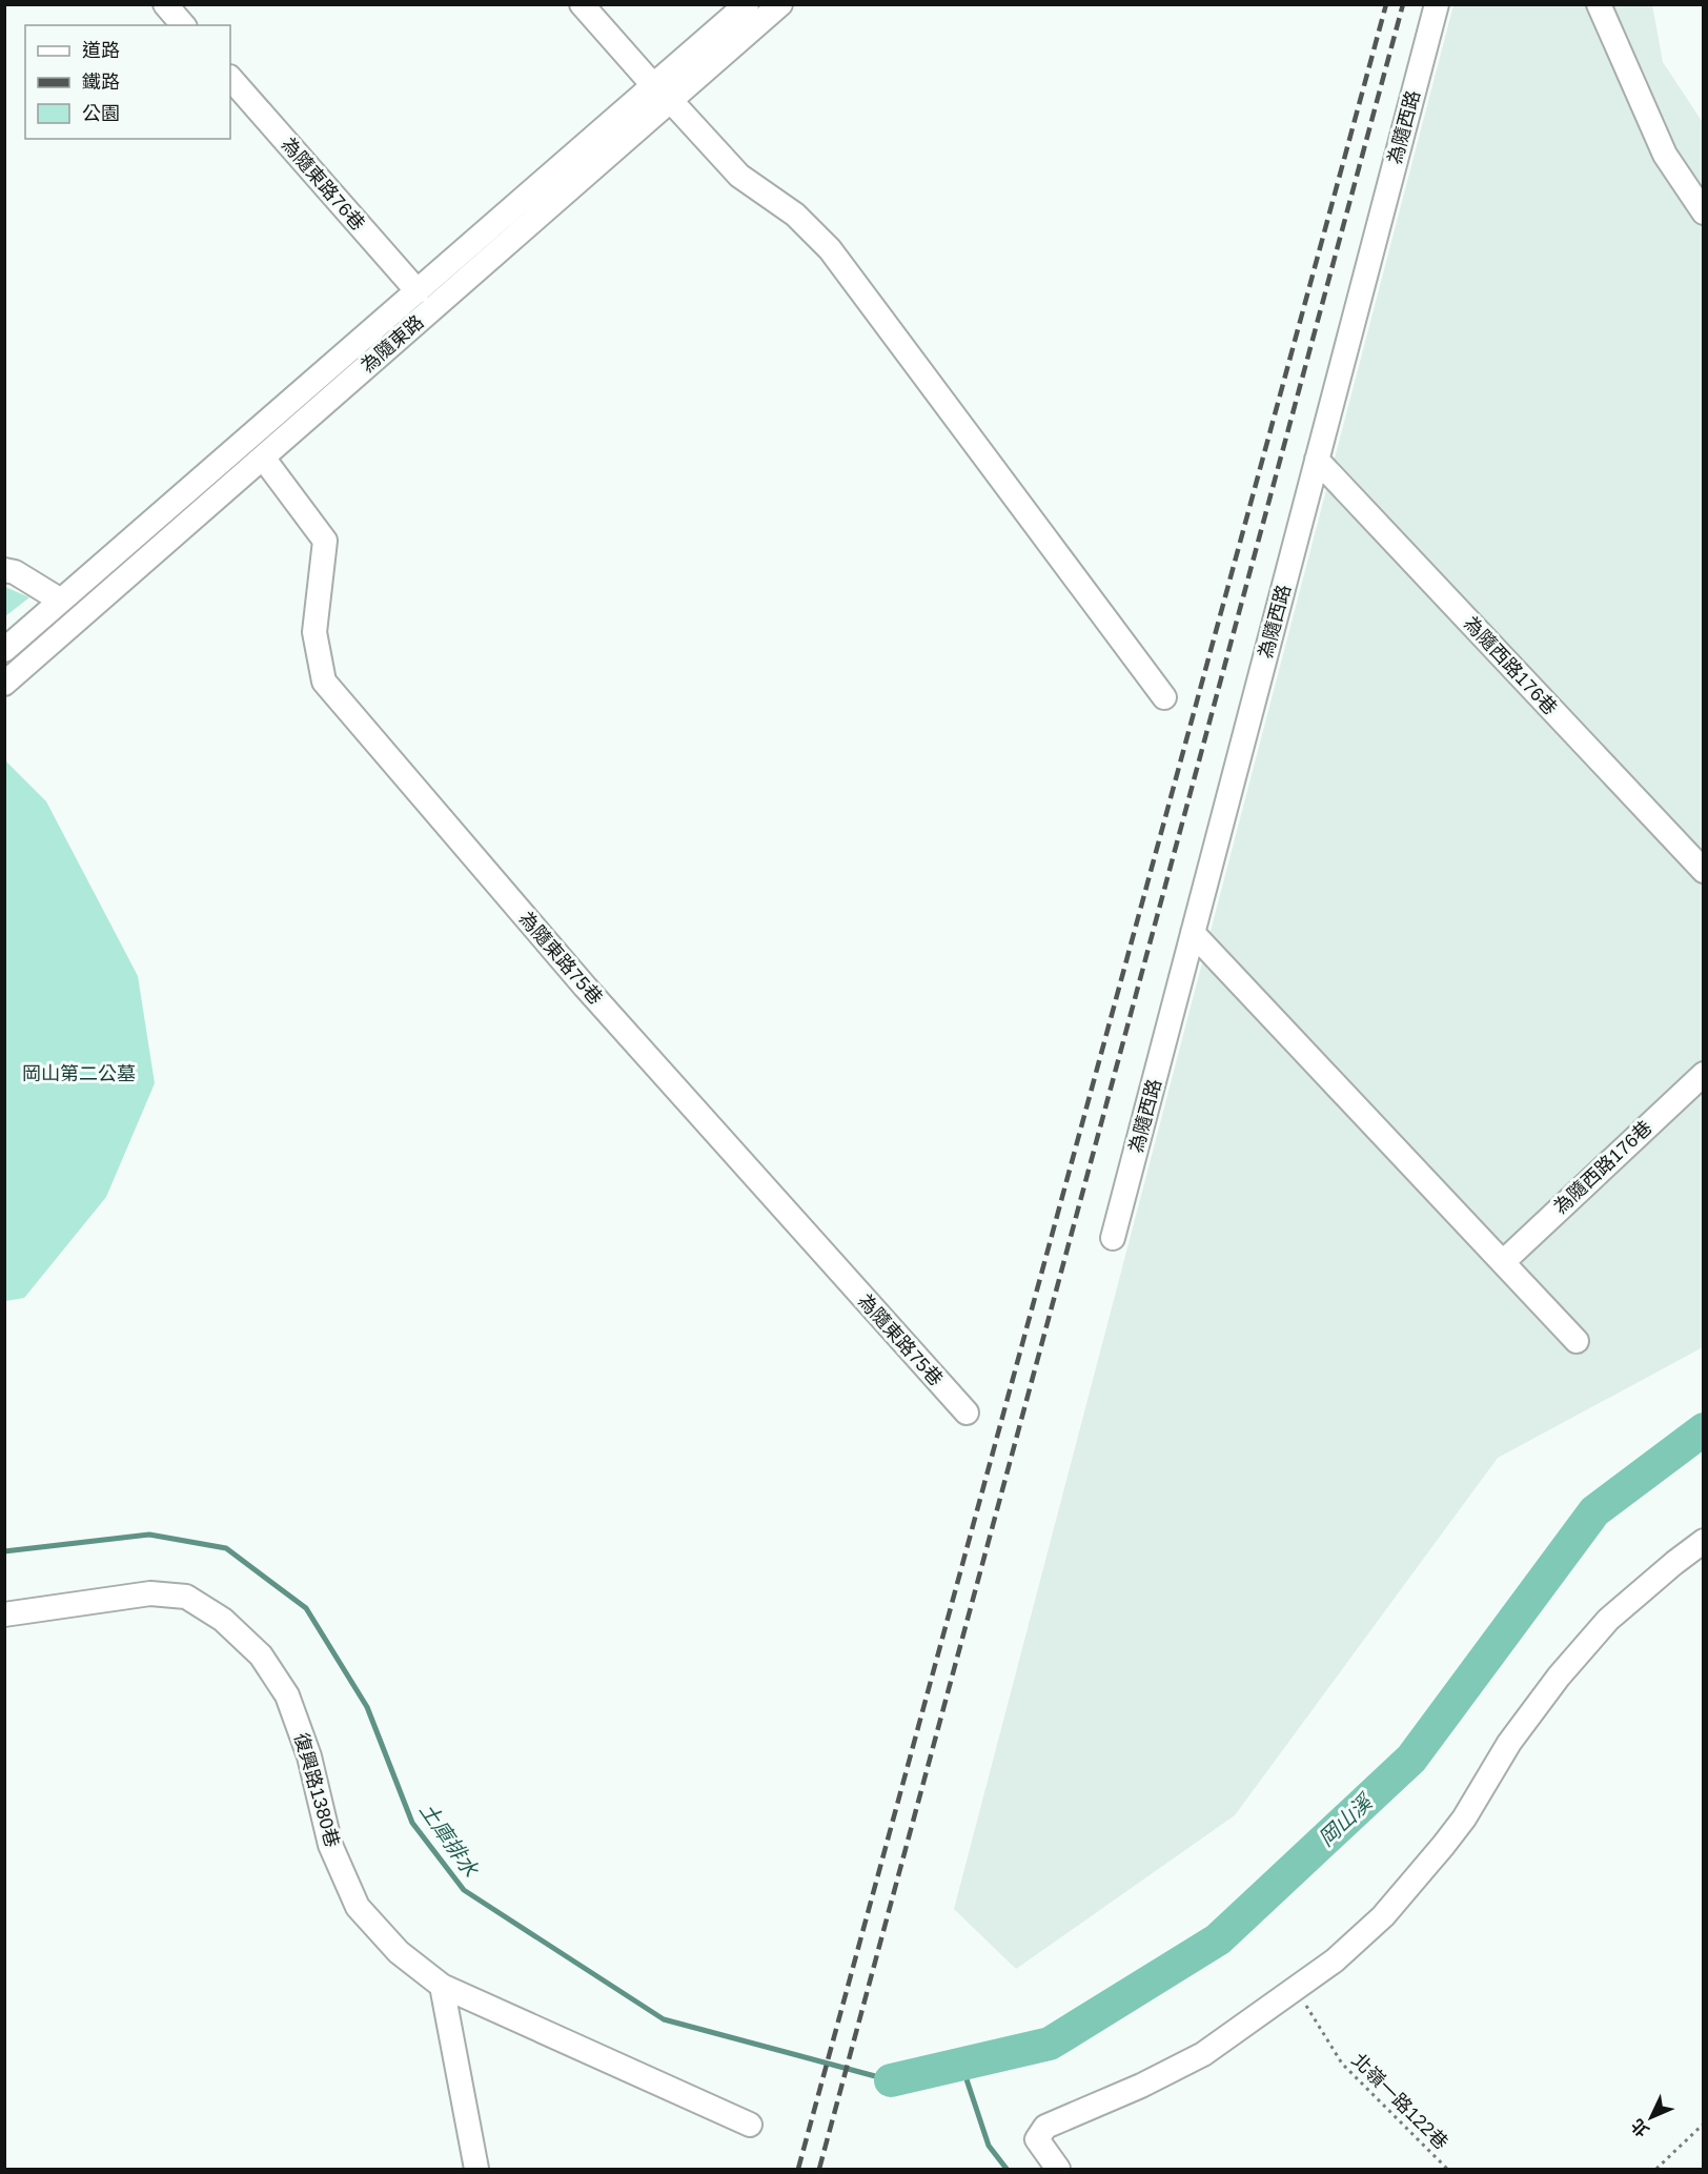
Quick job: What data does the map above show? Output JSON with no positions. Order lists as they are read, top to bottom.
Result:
{
  "streets": {
    "street": [
      "為隨西路",
      "為隨東路76巷",
      "為隨東路",
      "為隨西路176巷",
      "為隨東路75巷",
      "復興路1380巷"
    ],
    "path": ["北嶺一路122巷"]
  },
  "crossings": [
    ["為隨西路", "為隨西路176巷"],
    ["為隨東路76巷", "為隨東路"],
    ["為隨東路", "為隨東路75巷"]
  ],
  "water": ["岡山溪", "土庫排水"],
  "parks": ["岡山第二公墓"],
  "legend": ["道路", "鐵路", "公園"],
  "north": "bottom left"
}
